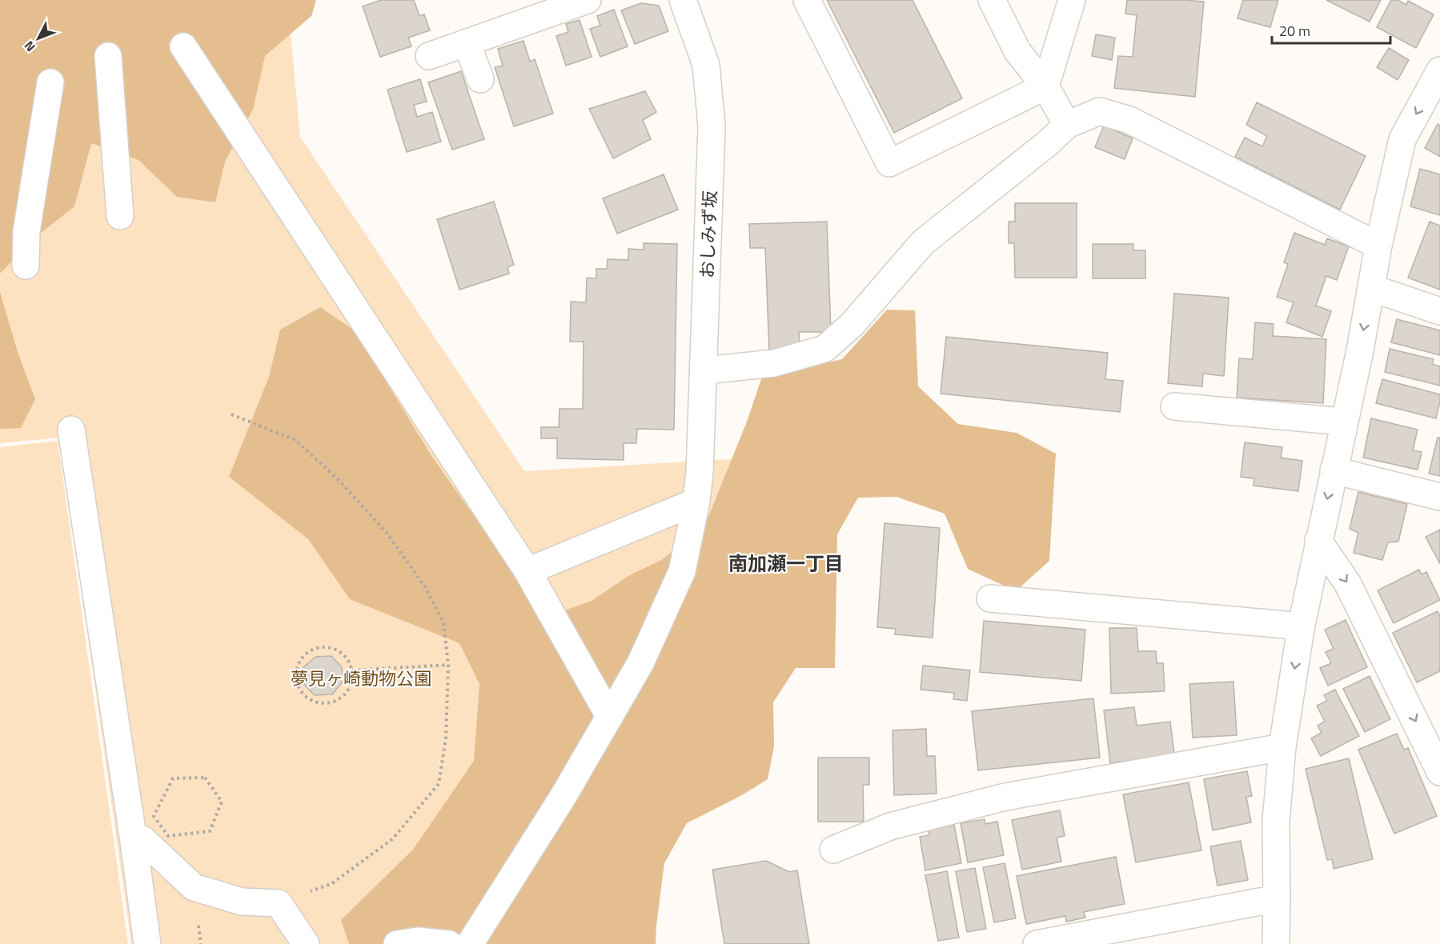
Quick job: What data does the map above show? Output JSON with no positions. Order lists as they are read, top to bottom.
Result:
{
  "streets": {
    "street": ["おしみず坂"]
  },
  "districts": ["南加瀬一丁目"],
  "parks": ["夢見ヶ崎動物公園"],
  "scale_bar": "20 m",
  "north": "bottom left"
}
